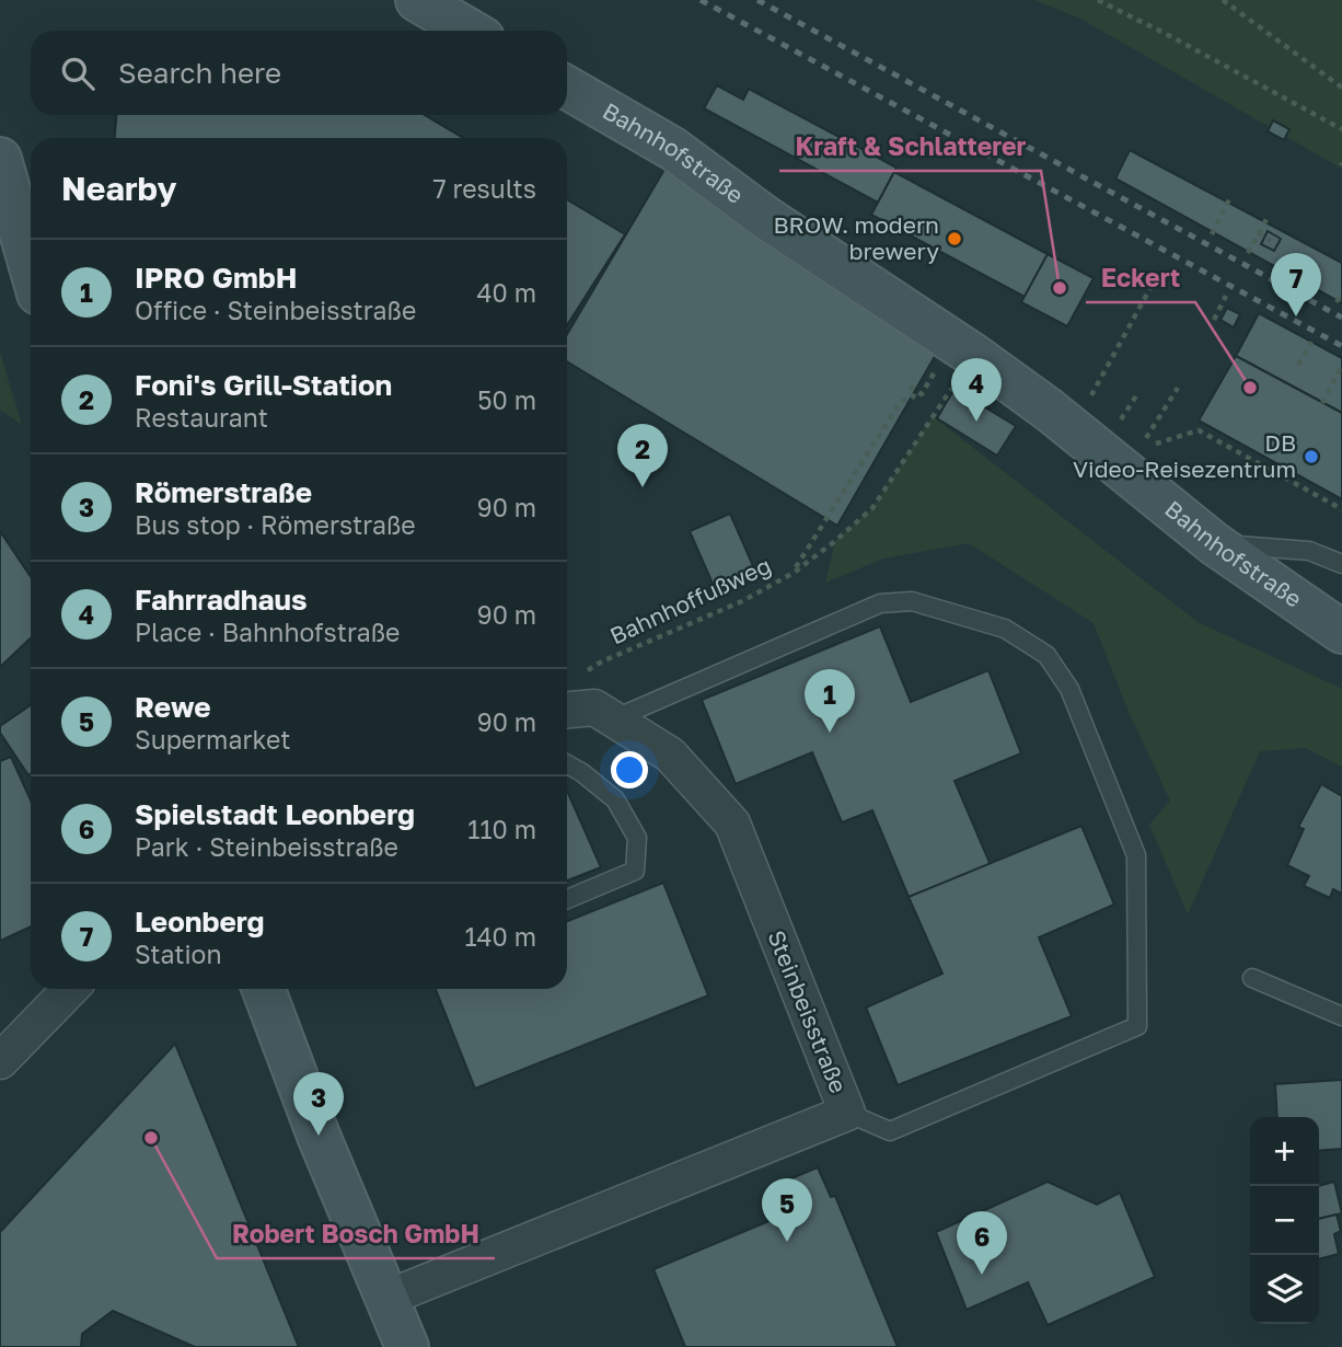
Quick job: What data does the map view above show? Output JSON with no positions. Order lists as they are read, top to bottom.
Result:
{
  "streets": {
    "street": ["Bahnhofstraße", "Steinbeisstraße"],
    "path": ["Bahnhoffußweg"]
  },
  "places": [
    "BROW. modern brewery",
    "Kraft & Schlatterer",
    "Eckert",
    "DB Video-Reisezentrum",
    "Robert Bosch GmbH"
  ],
  "page": {
    "search": "Search here",
    "heading": ["Nearby", "7 results"],
    "list": [
      {
        "mark": "1",
        "name": "IPRO GmbH",
        "note": "Office · Steinbeisstraße",
        "value": "40 m"
      },
      {
        "mark": "2",
        "name": "Foni's Grill-Station",
        "note": "Restaurant",
        "value": "50 m"
      },
      {
        "mark": "3",
        "name": "Römerstraße",
        "note": "Bus stop · Römerstraße",
        "value": "90 m"
      },
      {
        "mark": "4",
        "name": "Fahrradhaus",
        "note": "Place · Bahnhofstraße",
        "value": "90 m"
      },
      {
        "mark": "5",
        "name": "Rewe",
        "note": "Supermarket",
        "value": "90 m"
      },
      {
        "mark": "6",
        "name": "Spielstadt Leonberg",
        "note": "Park · Steinbeisstraße",
        "value": "110 m"
      },
      {
        "mark": "7",
        "name": "Leonberg",
        "note": "Station",
        "value": "140 m"
      }
    ],
    "pins": [
      "7",
      "4",
      "2",
      "1",
      "3",
      "5",
      "6"
    ],
    "map_buttons": ["+", "−"]
  }
}
